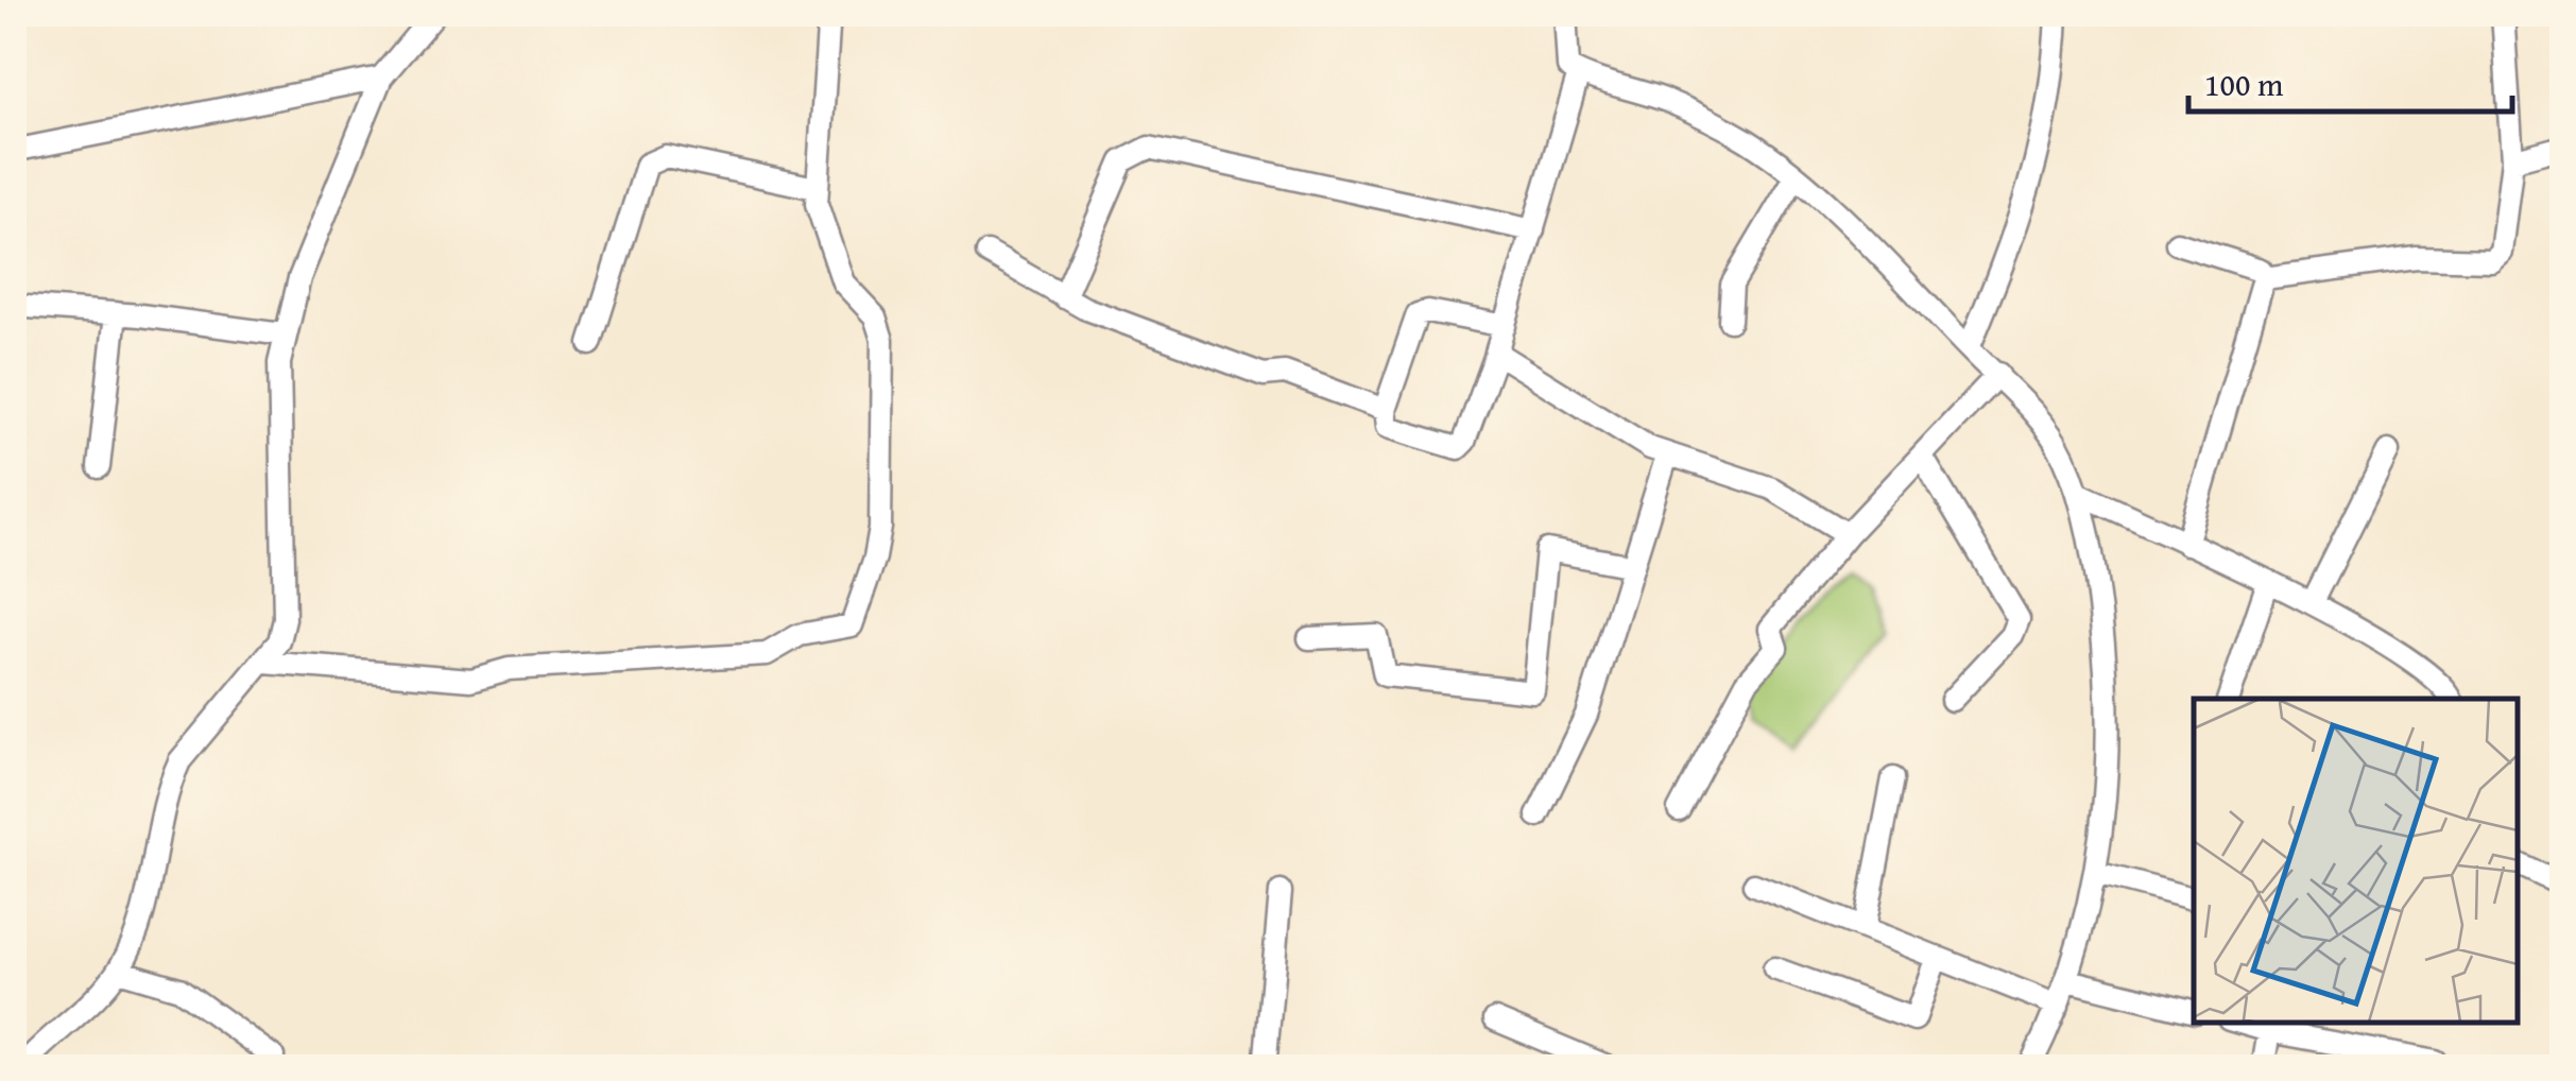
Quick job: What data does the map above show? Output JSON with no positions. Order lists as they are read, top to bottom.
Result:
{
  "scale_bar": "100 m"
}
